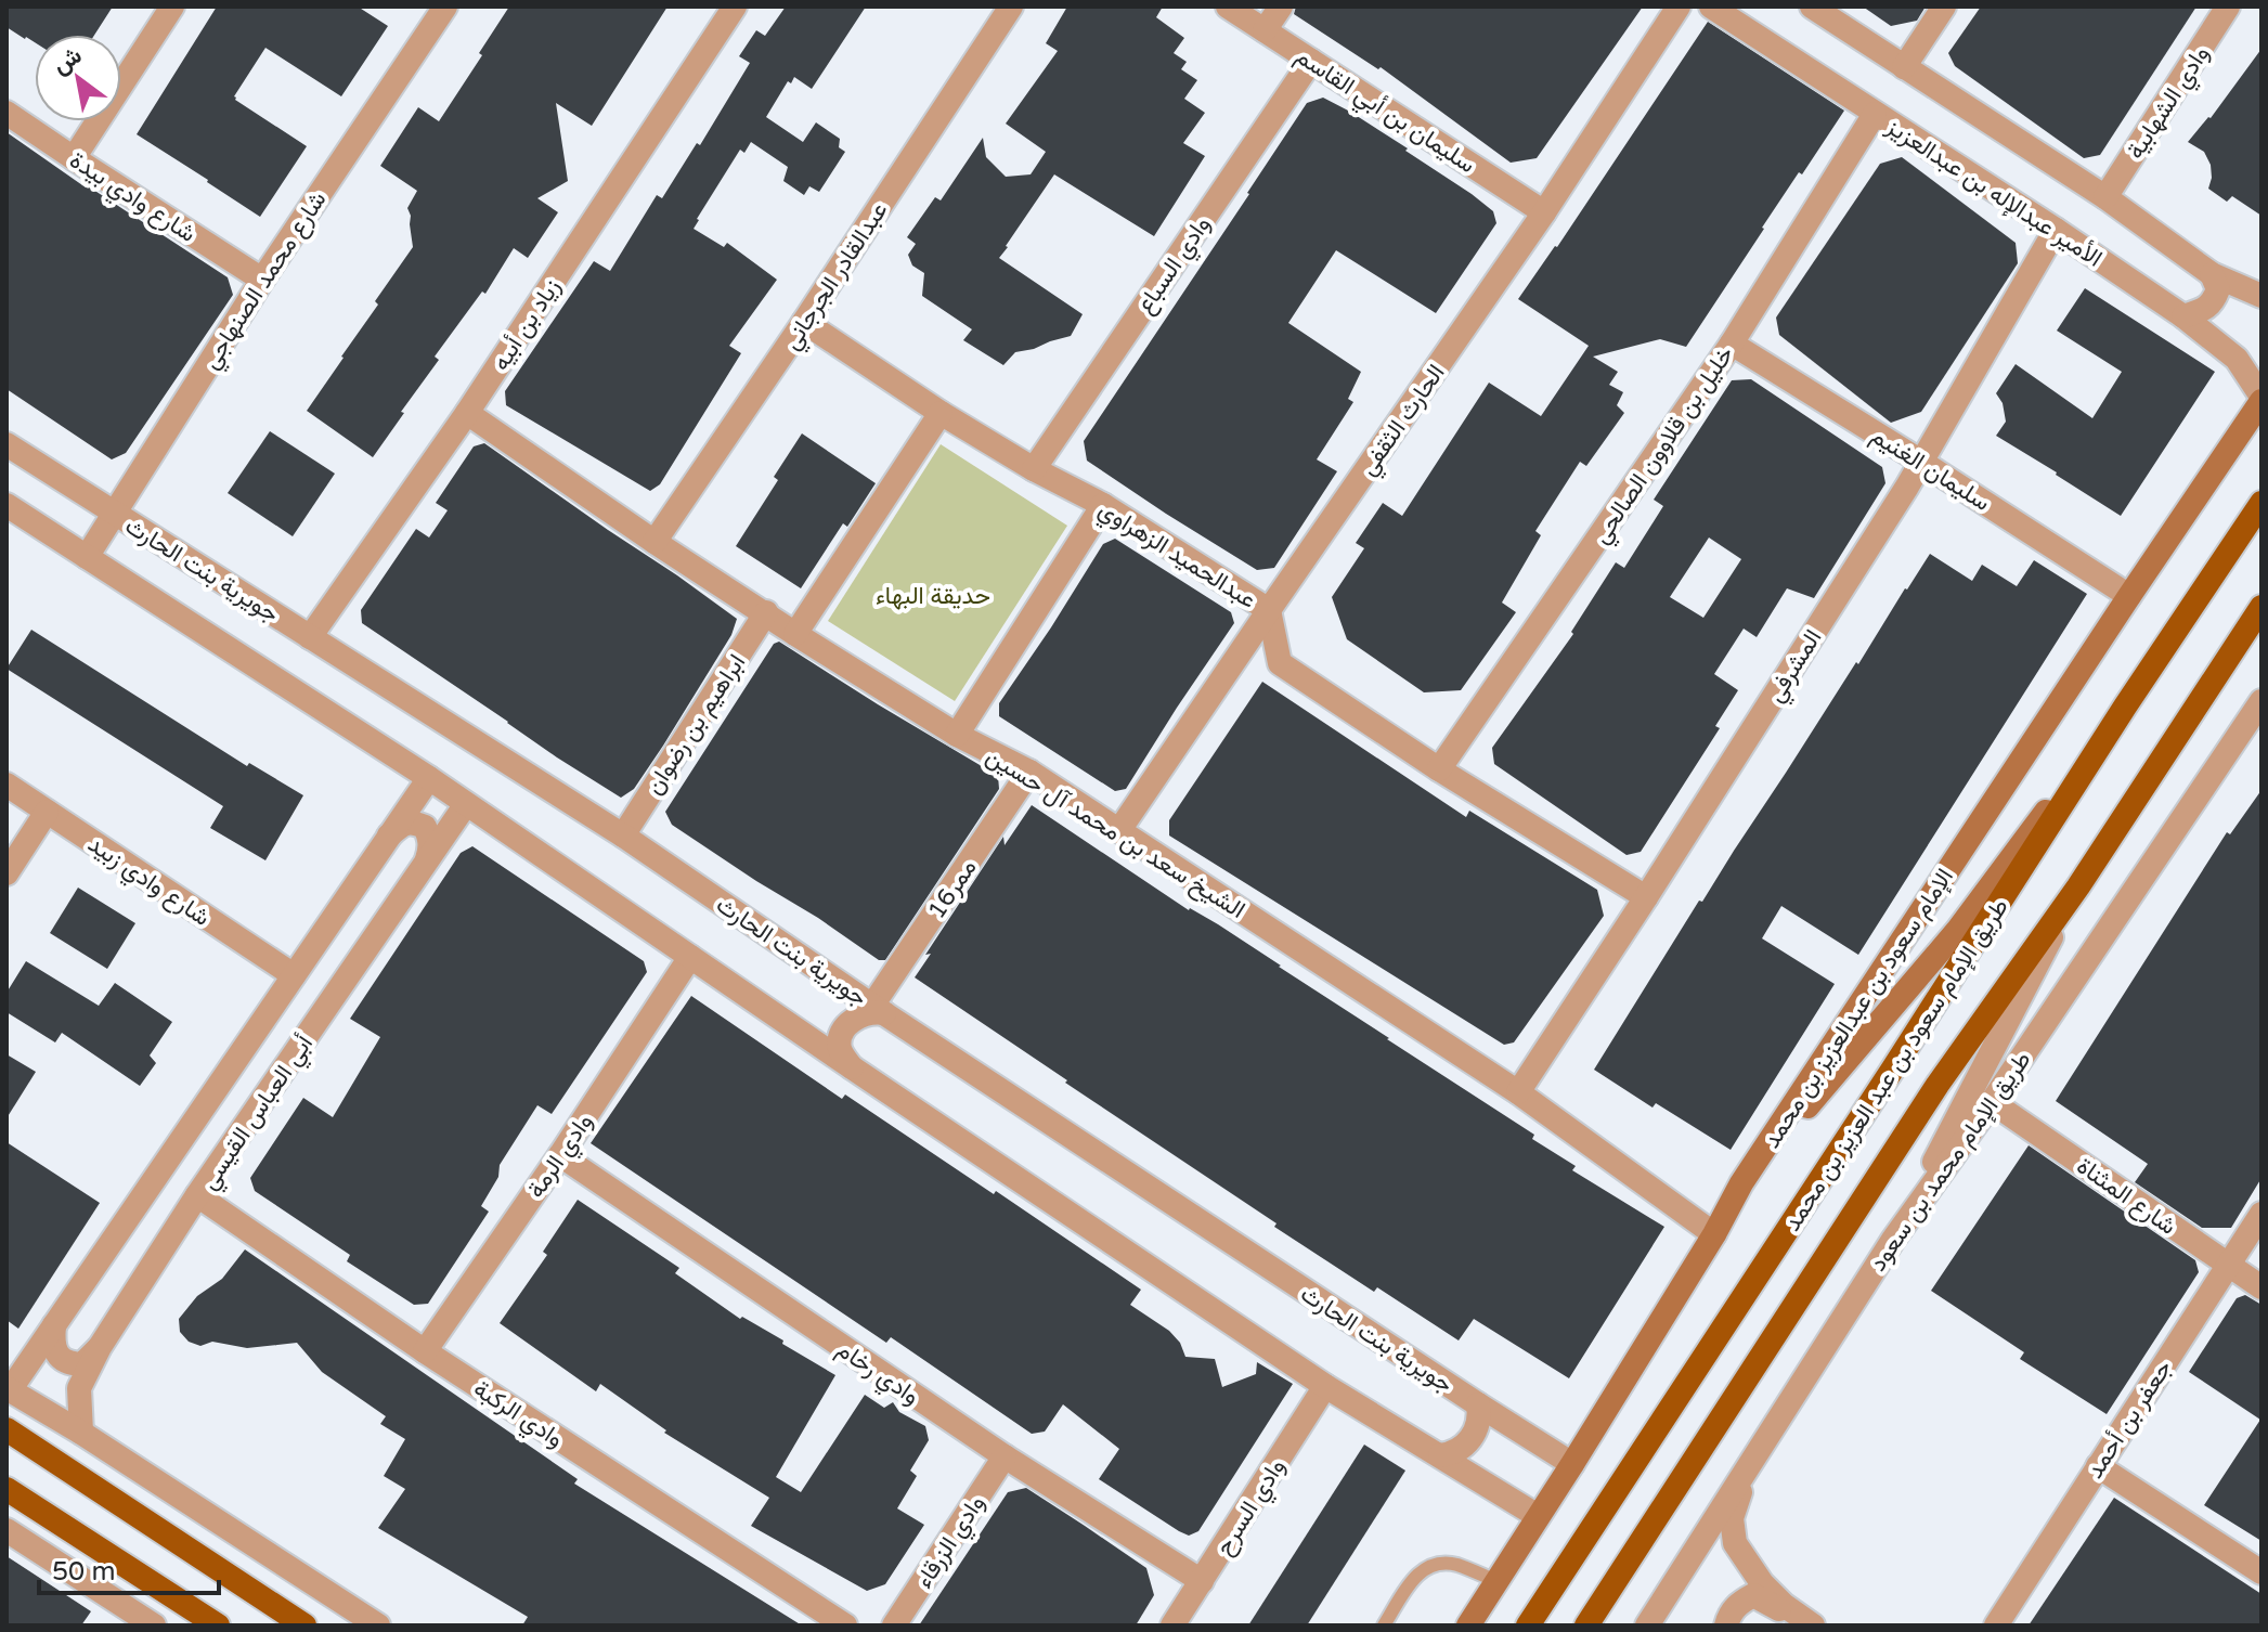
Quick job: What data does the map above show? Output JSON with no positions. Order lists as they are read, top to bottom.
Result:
{
  "streets": {
    "main road": ["الإمام سعود بن عبدالعزيز بن محمد", "طريق الإمام سعود بن عبد العزيز بن محمد"],
    "street": [
      "وادي الشهابية",
      "سليمان بن أبي القاسم",
      "الأمير عبدالإله بن عبدالعزيز",
      "شارع وادي بيدة",
      "وادي السباع",
      "عبدالقادر الجرجاني",
      "شارع محمد الصنهاجي",
      "زياد بن أبيه",
      "الحارث الثقفي",
      "خليل بن قلاوون الصالحي",
      "سليمان الغنيم",
      "عبدالحميد الزهراوي",
      "جويرية بنت الحارث",
      "المشرفي",
      "ابراهيم بن رضوان",
      "الشيخ سعد بن محمد آل حسين",
      "شارع وادي زبيد",
      "ممر16",
      "أبي العباس القيسي",
      "وادي الرمة",
      "طريق الإمام محمد بن سعود",
      "شارع المثناة",
      "وادي رخام",
      "وادي الركبة",
      "جعفر بن أحمد",
      "وادي السرح",
      "وادي الزرقاء"
    ]
  },
  "crossings": [
    ["سليمان بن أبي القاسم", "وادي السباع"],
    ["سليمان بن أبي القاسم", "الحارث الثقفي"],
    ["الأمير عبدالإله بن عبدالعزيز", "خليل بن قلاوون الصالحي"],
    ["الأمير عبدالإله بن عبدالعزيز", "المشرفي"],
    ["الأمير عبدالإله بن عبدالعزيز", "الإمام سعود بن عبدالعزيز بن محمد"],
    ["شارع وادي بيدة", "شارع محمد الصنهاجي"],
    ["وادي السباع", "عبدالحميد الزهراوي"],
    ["عبدالقادر الجرجاني", "عبدالحميد الزهراوي"],
    ["عبدالقادر الجرجاني", "الشيخ سعد بن محمد آل حسين"],
    ["شارع محمد الصنهاجي", "جويرية بنت الحارث"],
    ["زياد بن أبيه", "جويرية بنت الحارث"],
    ["زياد بن أبيه", "الشيخ سعد بن محمد آل حسين"],
    ["الحارث الثقفي", "عبدالحميد الزهراوي"],
    ["الحارث الثقفي", "الشيخ سعد بن محمد آل حسين"],
    ["خليل بن قلاوون الصالحي", "سليمان الغنيم"],
    ["خليل بن قلاوون الصالحي", "عبدالحميد الزهراوي"],
    ["سليمان الغنيم", "المشرفي"],
    ["سليمان الغنيم", "الإمام سعود بن عبدالعزيز بن محمد"],
    ["عبدالحميد الزهراوي", "المشرفي"],
    ["جويرية بنت الحارث", "ابراهيم بن رضوان"],
    ["جويرية بنت الحارث", "ممر16"],
    ["جويرية بنت الحارث", "الإمام سعود بن عبدالعزيز بن محمد"],
    ["المشرفي", "الشيخ سعد بن محمد آل حسين"],
    ["ابراهيم بن رضوان", "الشيخ سعد بن محمد آل حسين"],
    ["الشيخ سعد بن محمد آل حسين", "ممر16"],
    ["الشيخ سعد بن محمد آل حسين", "الإمام سعود بن عبدالعزيز بن محمد"],
    ["شارع وادي زبيد", "أبي العباس القيسي"],
    ["أبي العباس القيسي", "وادي الركبة"],
    ["وادي الرمة", "وادي رخام"],
    ["وادي الرمة", "وادي الركبة"],
    ["طريق الإمام محمد بن سعود", "شارع المثناة"],
    ["شارع المثناة", "جعفر بن أحمد"],
    ["وادي رخام", "وادي السرح"],
    ["وادي رخام", "وادي الزرقاء"]
  ],
  "parks": ["حديقة البهاء"],
  "scale_bar": "50 m",
  "north": "top left"
}
